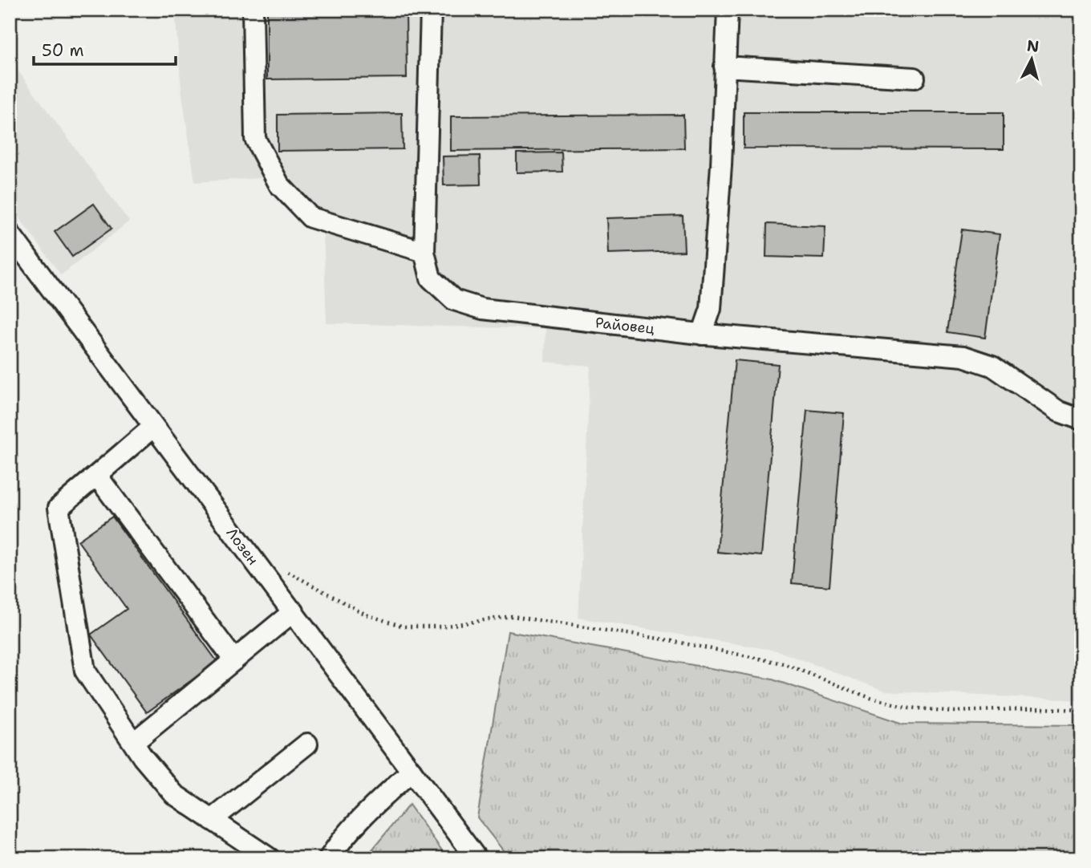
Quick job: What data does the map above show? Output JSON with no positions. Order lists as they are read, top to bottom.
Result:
{
  "streets": {
    "street": ["Райовец", "Лозен"]
  },
  "scale_bar": "50 m",
  "north": "top"
}
